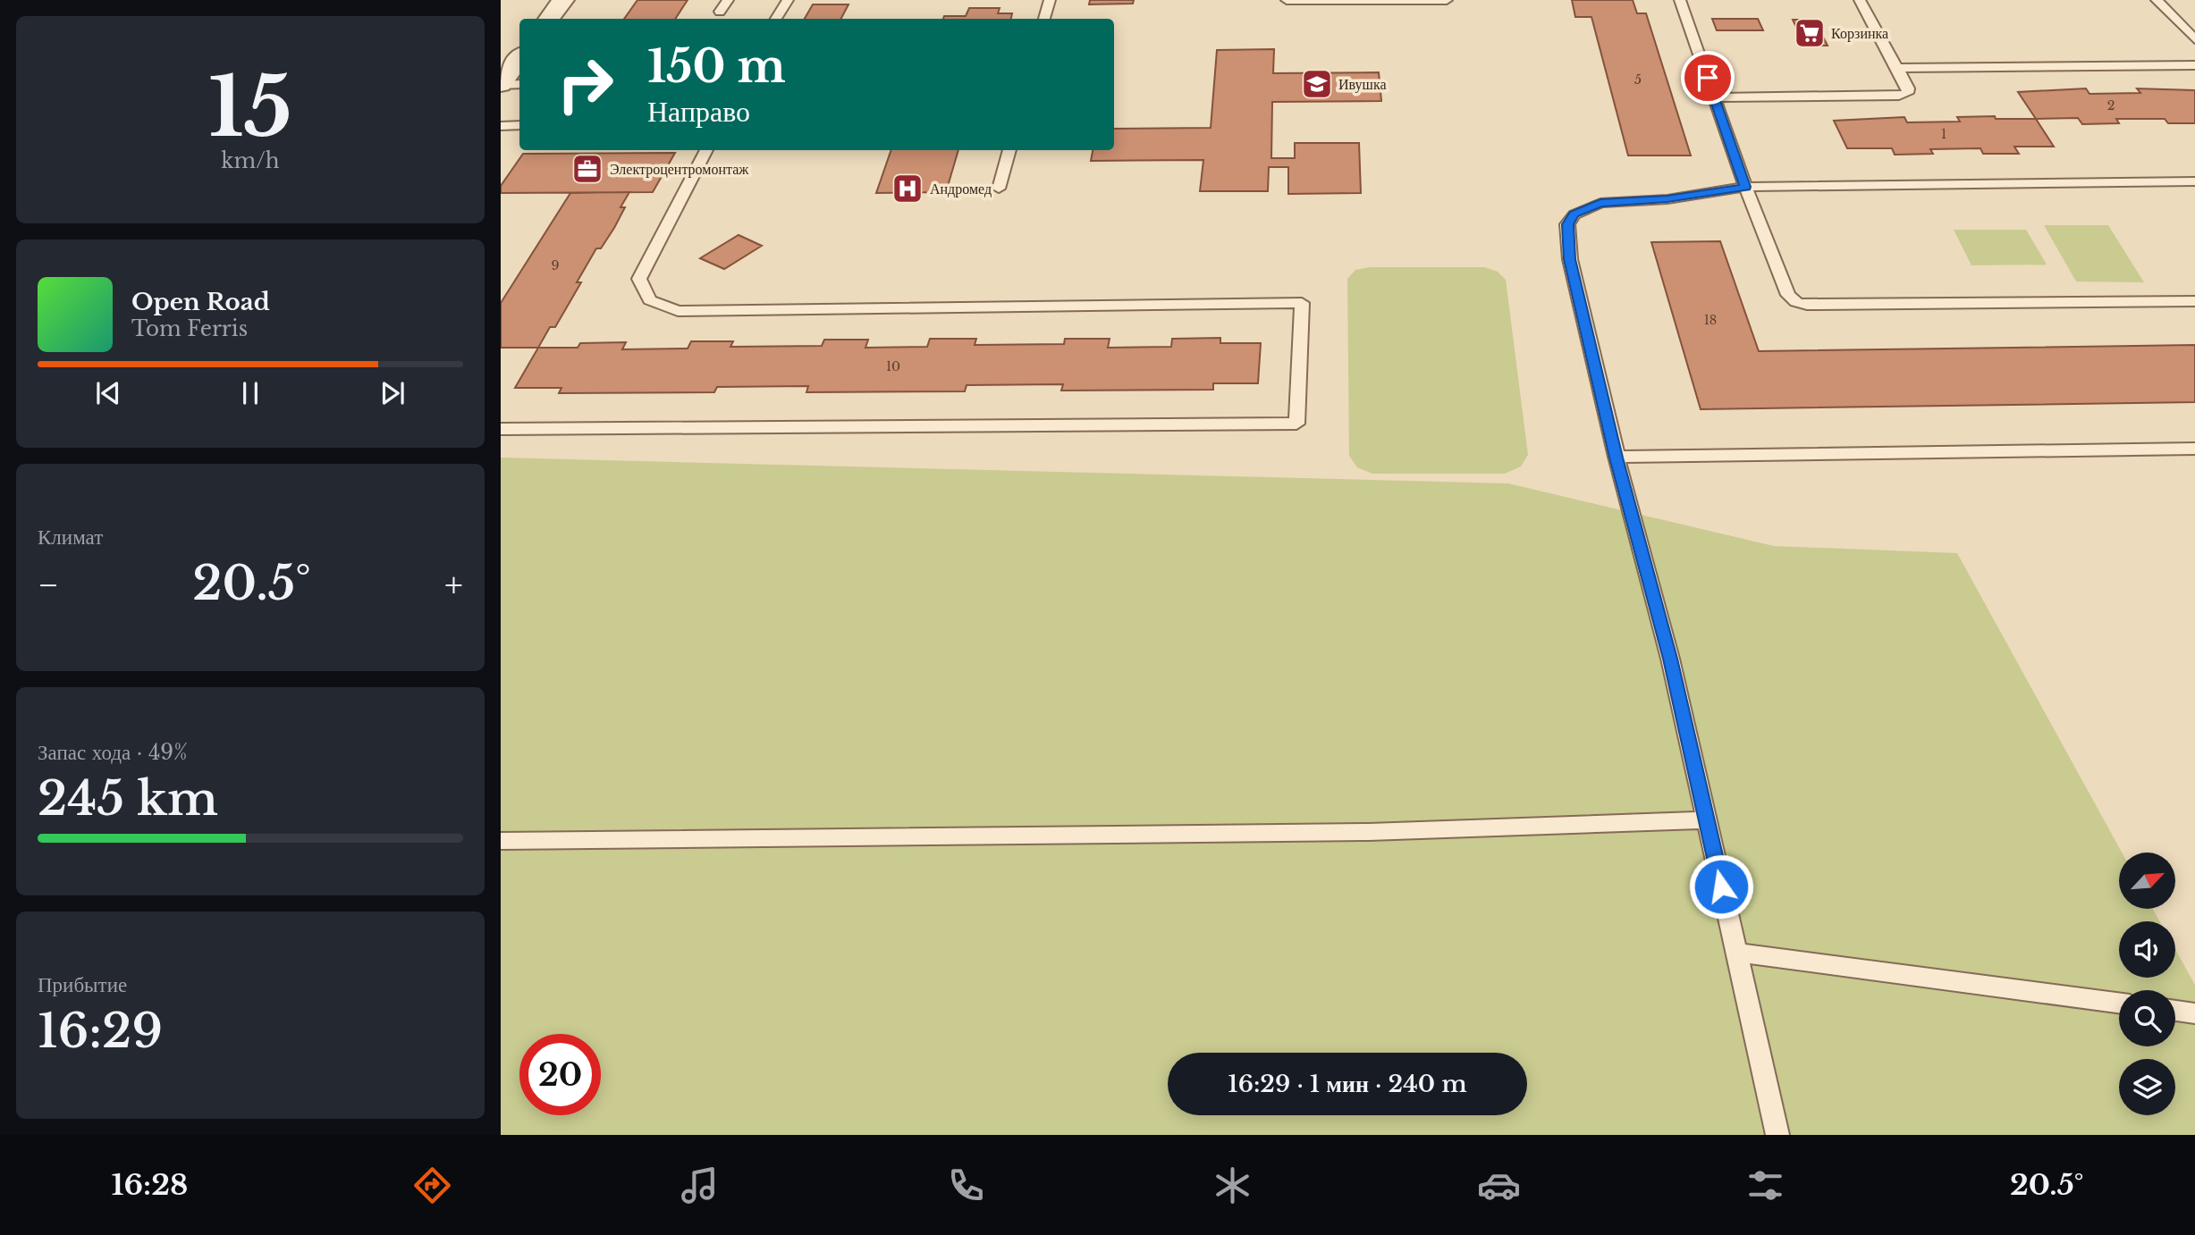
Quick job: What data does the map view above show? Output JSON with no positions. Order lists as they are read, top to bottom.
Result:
{
  "places": {
    "supermarket": ["Корзинка"],
    "school or university": ["Ивушка"],
    "office": ["Электроцентромонтаж"],
    "hospital": ["Андромед"]
  },
  "house_numbers": [
    "5",
    "2",
    "1",
    "9",
    "18",
    "10"
  ],
  "north": "top right",
  "page": {
    "tile": [
      ["15", "km/h"],
      "Климат",
      ["Запас хода · 49%", "245 km"],
      ["Прибытие", "16:29"]
    ],
    "turn": ["150 m", "Направо"],
    "song": ["Open Road", "Tom Ferris"],
    "heat": ["−", "20.5°", "+"],
    "limit": "20",
    "trip": "16:29 · 1 мин · 240 m",
    "tabs": ["16:28", "20.5°"]
  }
}
